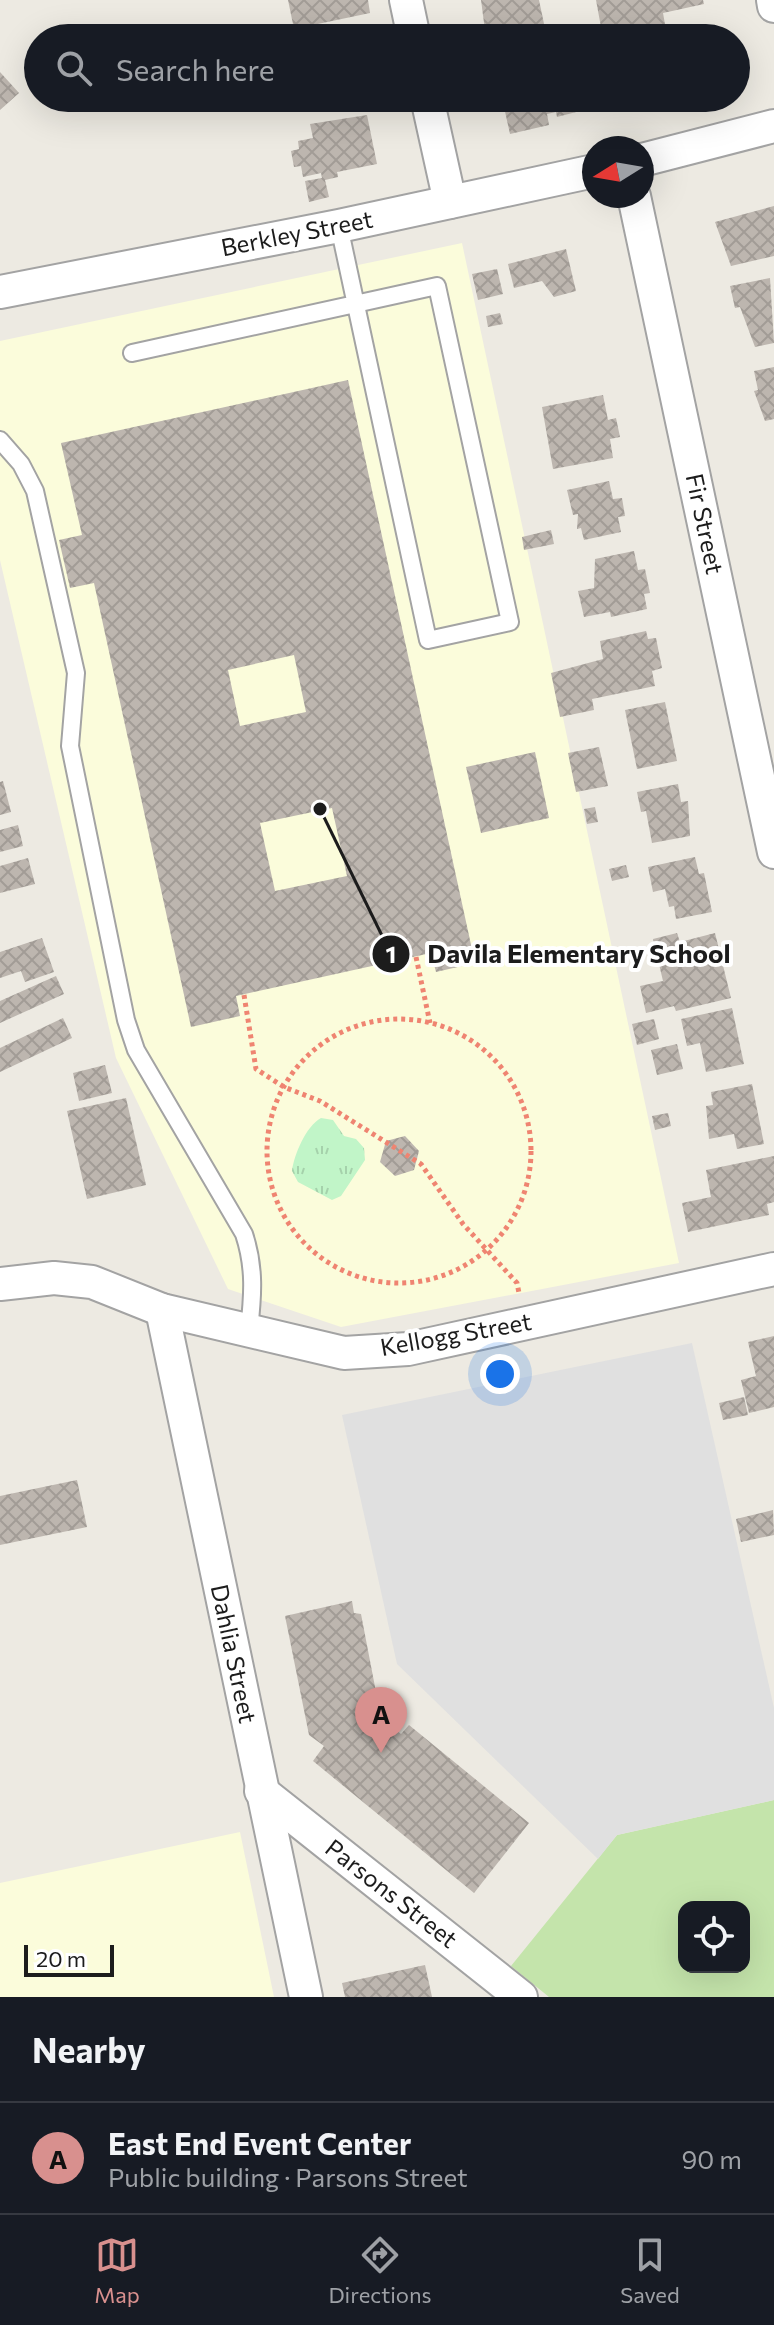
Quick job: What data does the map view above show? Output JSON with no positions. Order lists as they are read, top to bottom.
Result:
{
  "streets": {
    "street": [
      "Berkley Street",
      "Fir Street",
      "Kellogg Street",
      "Dahlia Street",
      "Parsons Street"
    ]
  },
  "crossings": [
    ["Kellogg Street", "Dahlia Street"],
    ["Dahlia Street", "Parsons Street"]
  ],
  "places": ["Davila Elementary School"],
  "scale_bar": "20 m",
  "north": "left",
  "page": {
    "search": "Search here",
    "pins": "A",
    "scale": "20 m",
    "heading": "Nearby",
    "list": [
      {
        "mark": "A",
        "name": "East End Event Center",
        "note": "Public building · Parsons Street",
        "value": "90 m"
      }
    ],
    "nav": ["Map", "Directions", "Saved"]
  }
}
